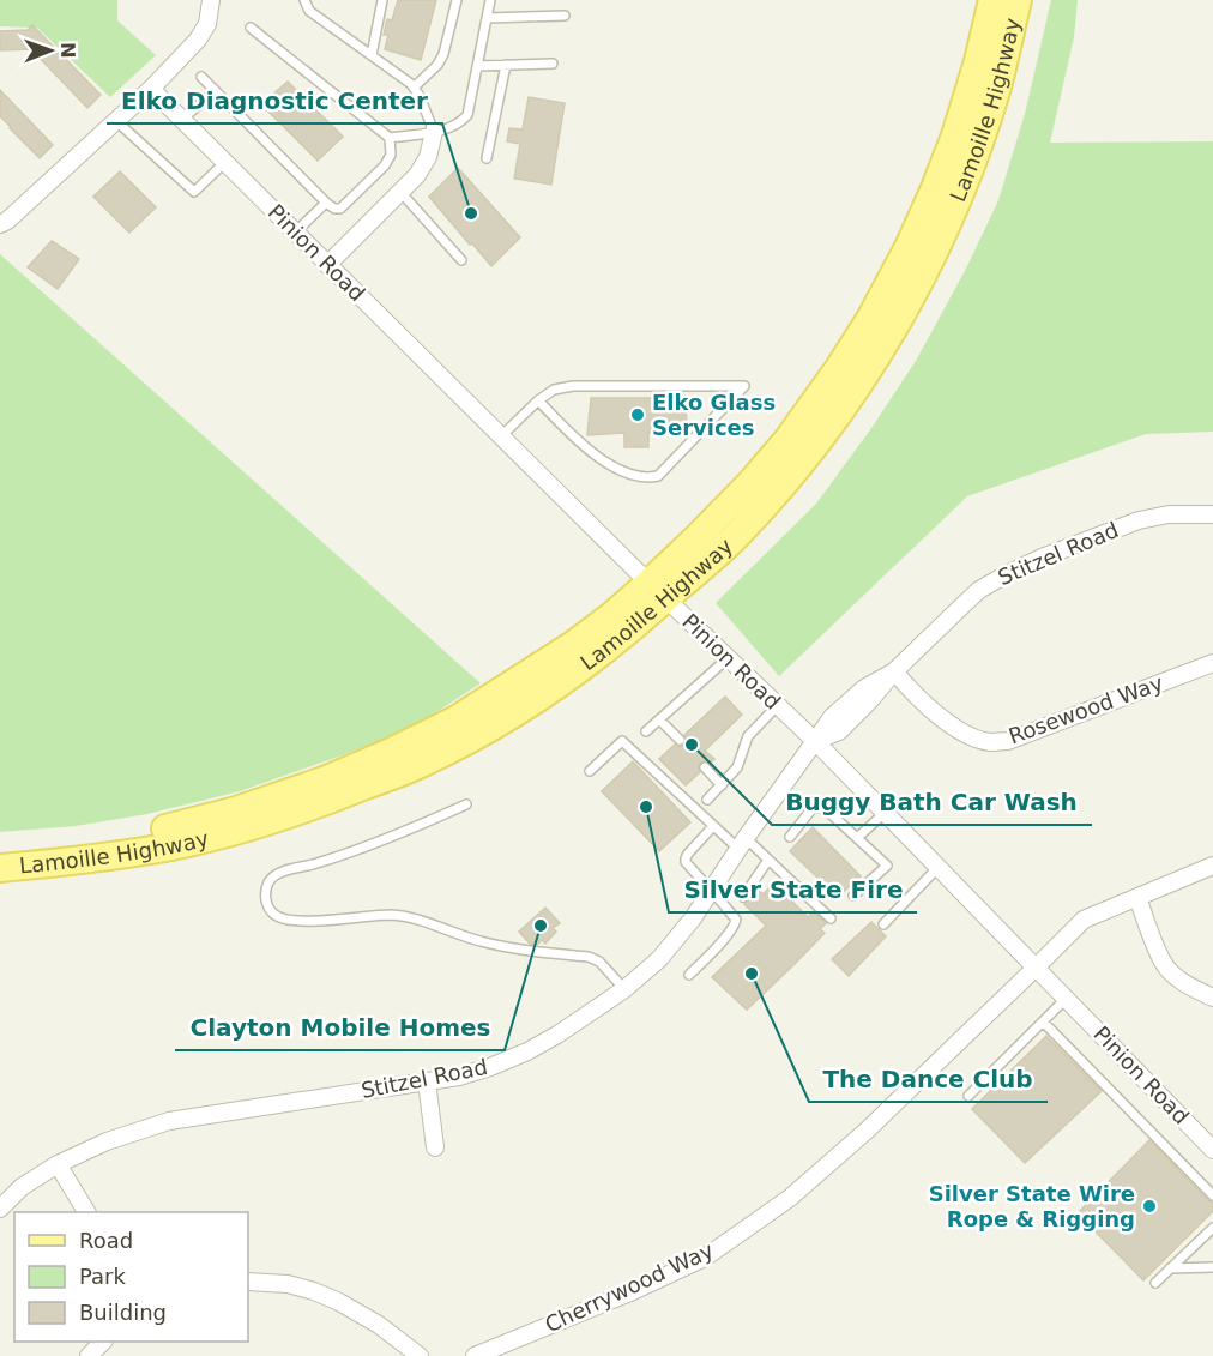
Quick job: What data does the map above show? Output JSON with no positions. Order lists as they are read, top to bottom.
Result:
{
  "streets": {
    "main road": ["Lamoille Highway"],
    "street": [
      "Pinion Road",
      "Stitzel Road",
      "Rosewood Way",
      "Cherrywood Way"
    ]
  },
  "crossings": [
    ["Lamoille Highway", "Pinion Road"],
    ["Pinion Road", "Stitzel Road"],
    ["Pinion Road", "Cherrywood Way"],
    ["Stitzel Road", "Rosewood Way"]
  ],
  "places": [
    "Elko Diagnostic Center",
    "Elko Glass Services",
    "Buggy Bath Car Wash",
    "Silver State Fire",
    "Clayton Mobile Homes",
    "The Dance Club",
    "Silver State Wire Rope & Rigging"
  ],
  "legend": ["Road", "Park", "Building"],
  "north": "right"
}
